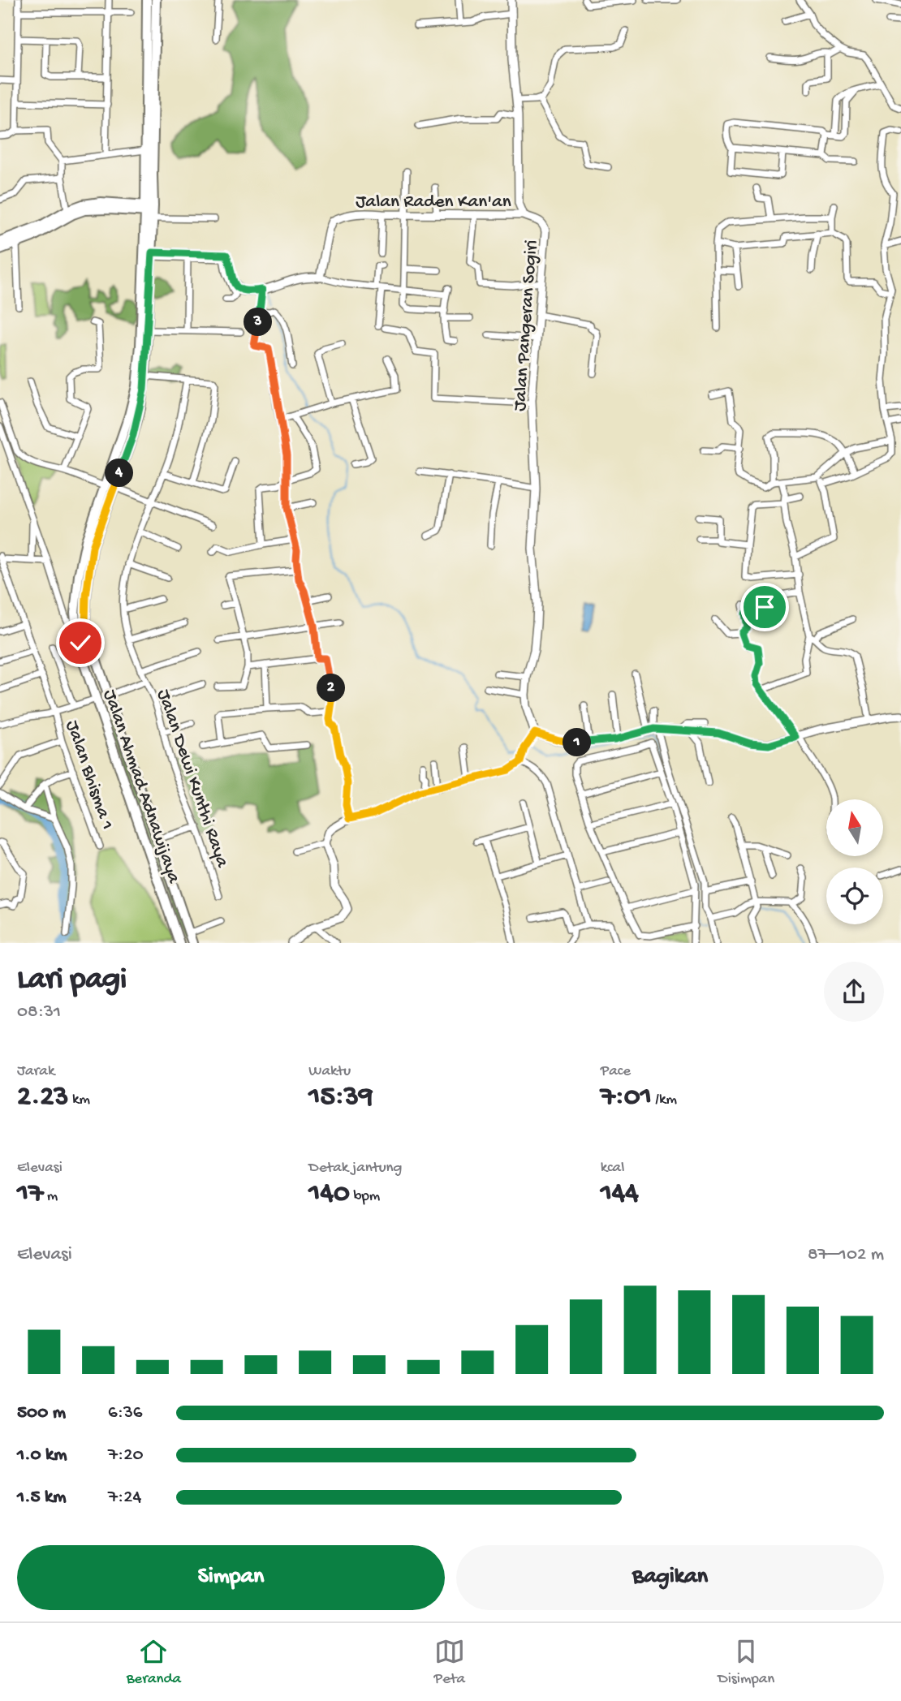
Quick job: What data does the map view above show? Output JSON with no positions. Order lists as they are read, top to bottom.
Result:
{
  "streets": {
    "main road": ["Jalan Ahmad Adnawijaya"],
    "street": [
      "Jalan Raden Kan'an",
      "Jalan Pangeran Sogiri",
      "Jalan Bhisma 1",
      "Jalan Dewi Kunthi Raya"
    ]
  },
  "crossings": [
    ["Jalan Raden Kan'an", "Jalan Pangeran Sogiri"]
  ],
  "north": "top",
  "page": {
    "pins": [
      "3",
      "4",
      "2",
      "1"
    ],
    "heading": ["Lari pagi", "08:31"],
    "stats": [
      ["Jarak", "2.23 km"],
      ["Waktu", "15:39"],
      ["Pace", "7:01 /km"],
      ["Elevasi", "17 m"],
      ["Detak jantung", "140 bpm"],
      ["kcal", "144"]
    ],
    "chart": ["Elevasi", "87–102 m"],
    "list": [
      {
        "name": "500 m",
        "note": "6:36"
      },
      {
        "name": "1.0 km",
        "note": "7:20"
      },
      {
        "name": "1.5 km",
        "note": "7:24"
      }
    ],
    "buttons": ["Simpan", "Bagikan"],
    "tabs": ["Beranda", "Peta", "Disimpan"]
  }
}
